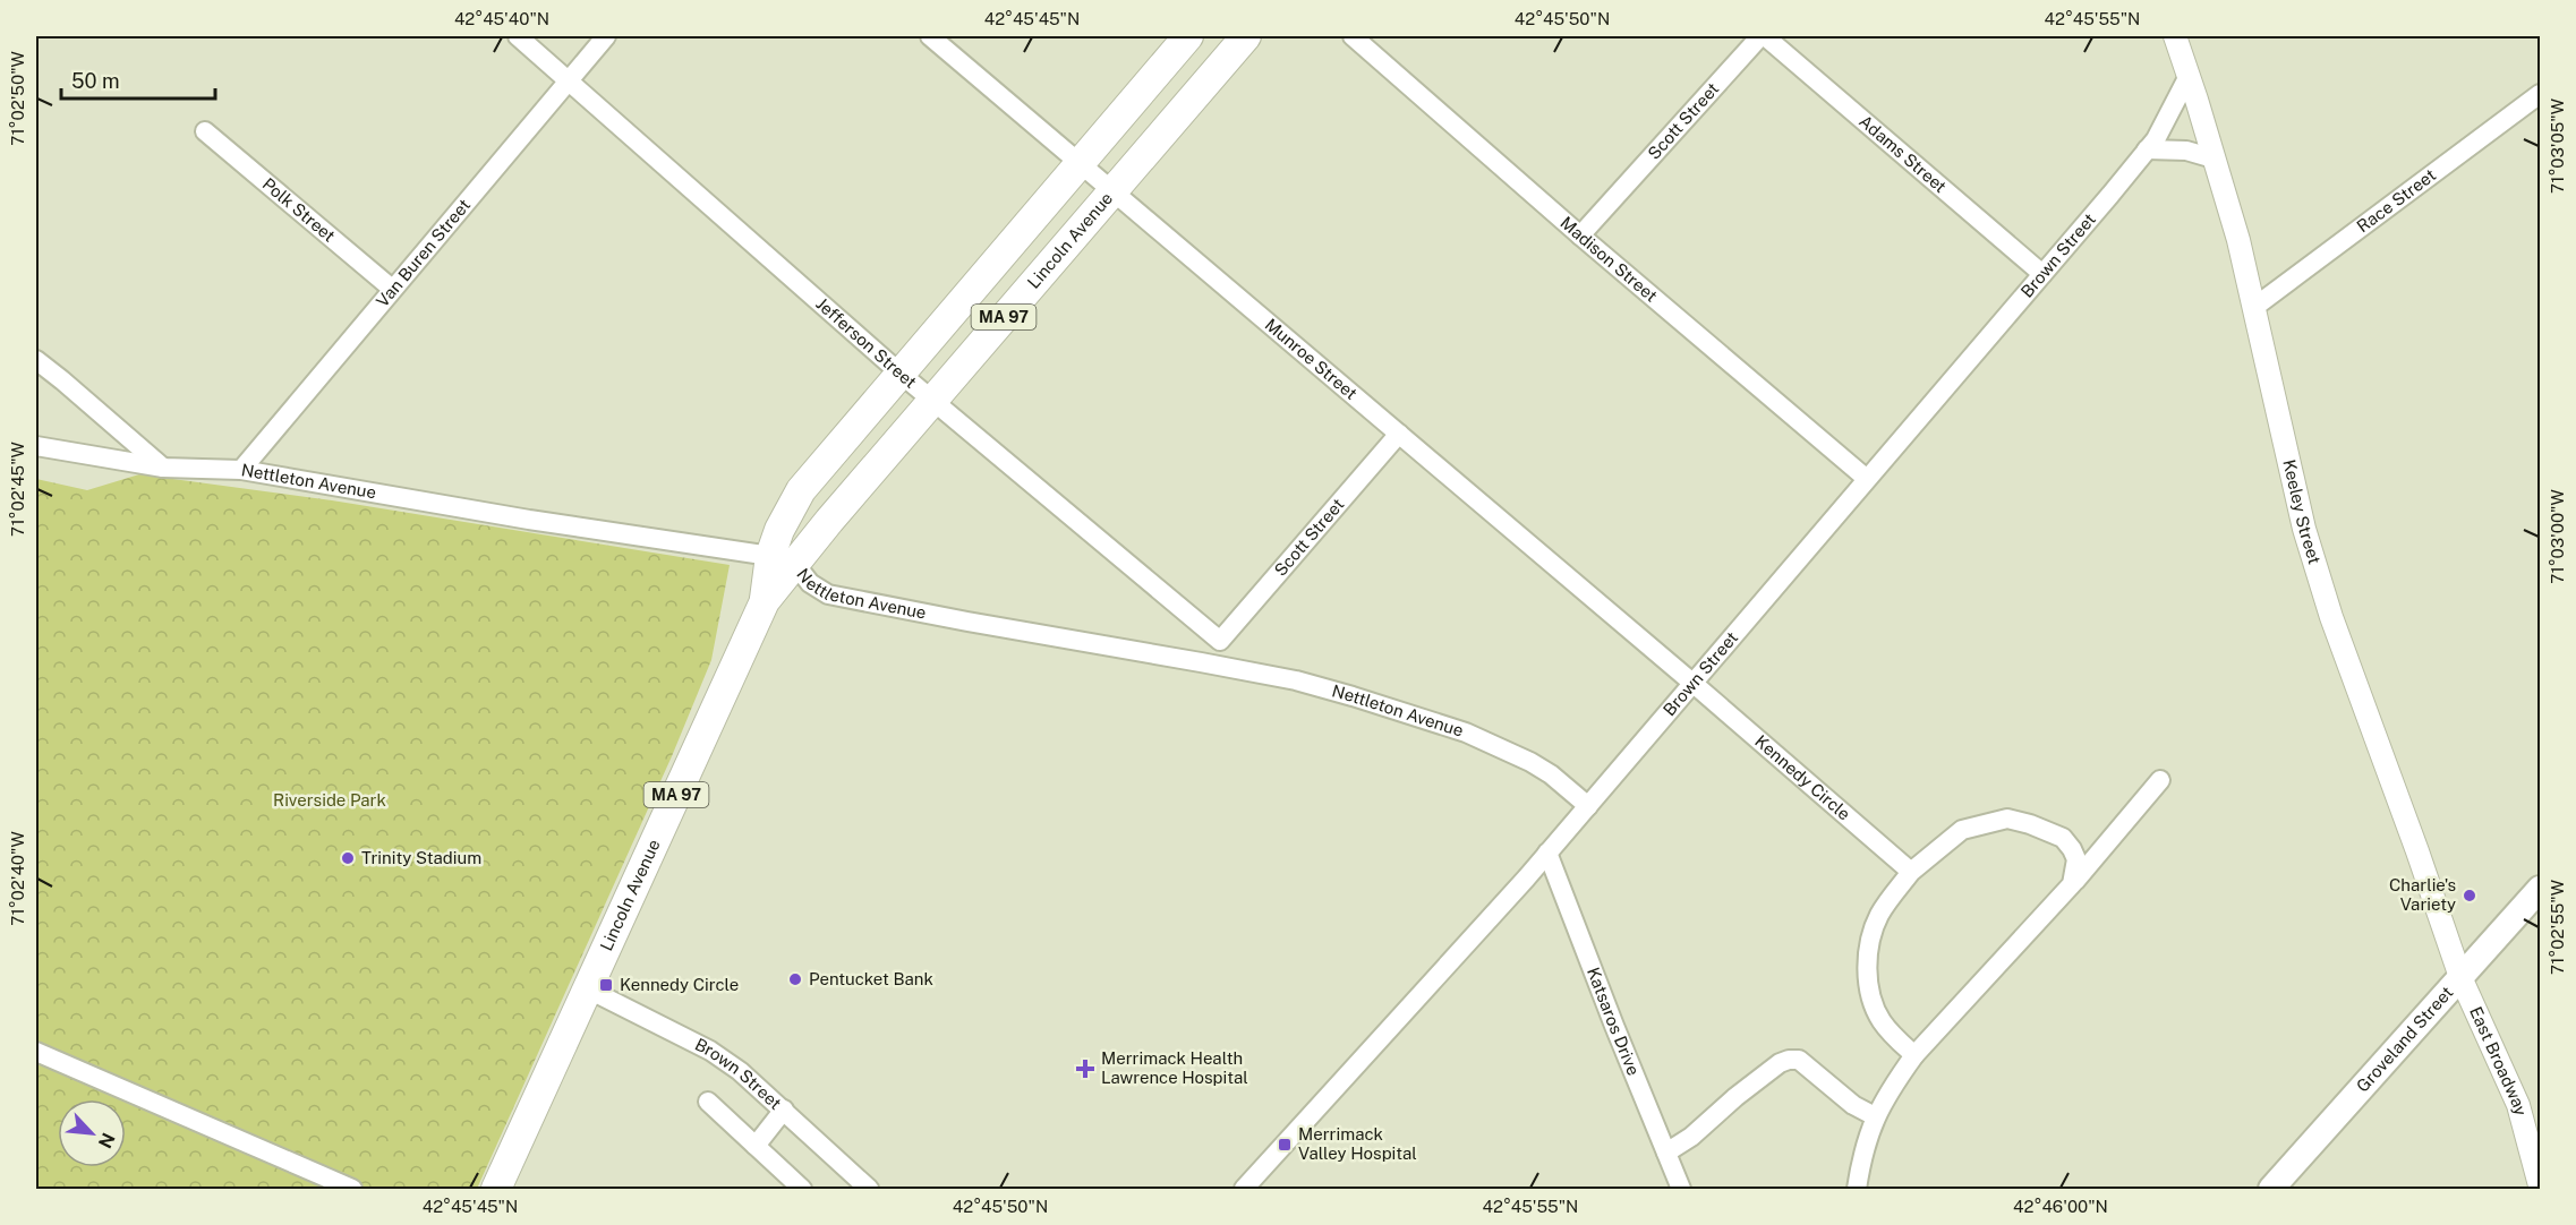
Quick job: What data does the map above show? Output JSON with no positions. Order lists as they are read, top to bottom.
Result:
{
  "streets": {
    "main road": ["Lincoln Avenue", "MA 97", "Groveland Street"],
    "street": [
      "Scott Street",
      "Adams Street",
      "Race Street",
      "Polk Street",
      "Van Buren Street",
      "Brown Street",
      "Madison Street",
      "Jefferson Street",
      "Munroe Street",
      "Nettleton Avenue",
      "Keeley Street",
      "Kennedy Circle",
      "Katsaros Drive",
      "East Broadway"
    ]
  },
  "crossings": [
    ["Scott Street", "Adams Street"],
    ["Scott Street", "Madison Street"],
    ["Scott Street", "Jefferson Street"],
    ["Scott Street", "Munroe Street"],
    ["Adams Street", "Brown Street"],
    ["Race Street", "Keeley Street"],
    ["Polk Street", "Van Buren Street"],
    ["Lincoln Avenue", "Brown Street"],
    ["Lincoln Avenue", "Jefferson Street"],
    ["Lincoln Avenue", "Munroe Street"],
    ["Lincoln Avenue", "Nettleton Avenue"],
    ["Van Buren Street", "Jefferson Street"],
    ["Van Buren Street", "Nettleton Avenue"],
    ["Brown Street", "Madison Street"],
    ["Brown Street", "Munroe Street"],
    ["Brown Street", "Nettleton Avenue"],
    ["Brown Street", "Keeley Street"],
    ["Brown Street", "Kennedy Circle"],
    ["Brown Street", "Katsaros Drive"],
    ["Munroe Street", "Kennedy Circle"],
    ["Keeley Street", "Groveland Street"],
    ["Keeley Street", "East Broadway"],
    ["Groveland Street", "East Broadway"]
  ],
  "parks": ["Riverside Park"],
  "places": {
    "other": ["Trinity Stadium", "Charlie's Variety", "Pentucket Bank"],
    "transit": ["Kennedy Circle", "Merrimack Valley Hospital"],
    "health": ["Merrimack Health Lawrence Hospital"]
  },
  "scale_bar": "50 m",
  "north": "bottom right",
  "coordinates": [
    "42°45'40\"N",
    "42°45'45\"N",
    "42°45'50\"N",
    "42°45'55\"N",
    "71°02'50\"W",
    "71°03'05\"W",
    "71°02'45\"W",
    "71°03'00\"W",
    "71°02'40\"W",
    "71°02'55\"W",
    "42°46'00\"N"
  ]
}
